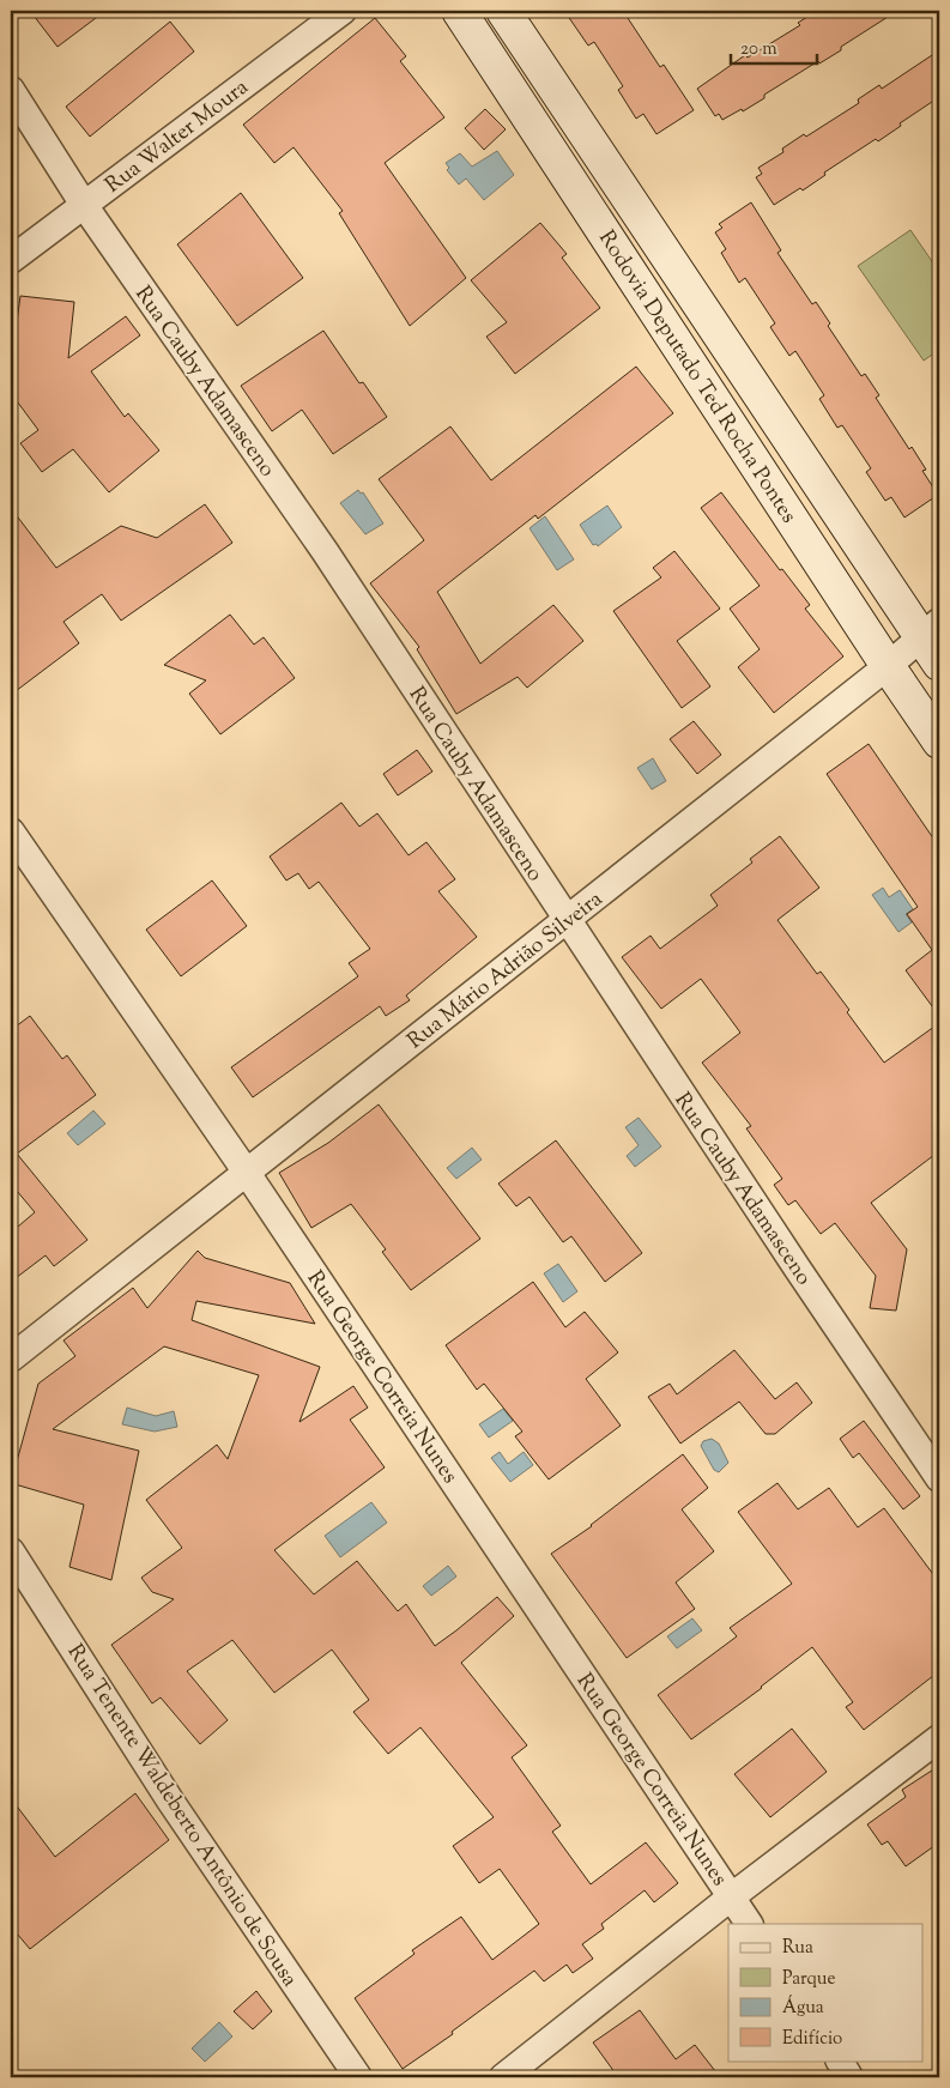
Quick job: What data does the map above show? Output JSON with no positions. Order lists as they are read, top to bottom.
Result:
{
  "streets": {
    "main road": ["Rodovia Deputado Ted Rocha Pontes"],
    "street": [
      "Rua Walter Moura",
      "Rua Cauby Adamasceno",
      "Rua Mário Adrião Silveira",
      "Rua George Correia Nunes",
      "Rua Tenente Waldeberto Antônio de Sousa"
    ]
  },
  "crossings": [
    ["Rua Walter Moura", "Rua Cauby Adamasceno"],
    ["Rodovia Deputado Ted Rocha Pontes", "Rua Mário Adrião Silveira"],
    ["Rua Cauby Adamasceno", "Rua Mário Adrião Silveira"],
    ["Rua Mário Adrião Silveira", "Rua George Correia Nunes"]
  ],
  "legend": [
    "Rua",
    "Parque",
    "Água",
    "Edifício"
  ],
  "scale_bar": "20 m"
}
